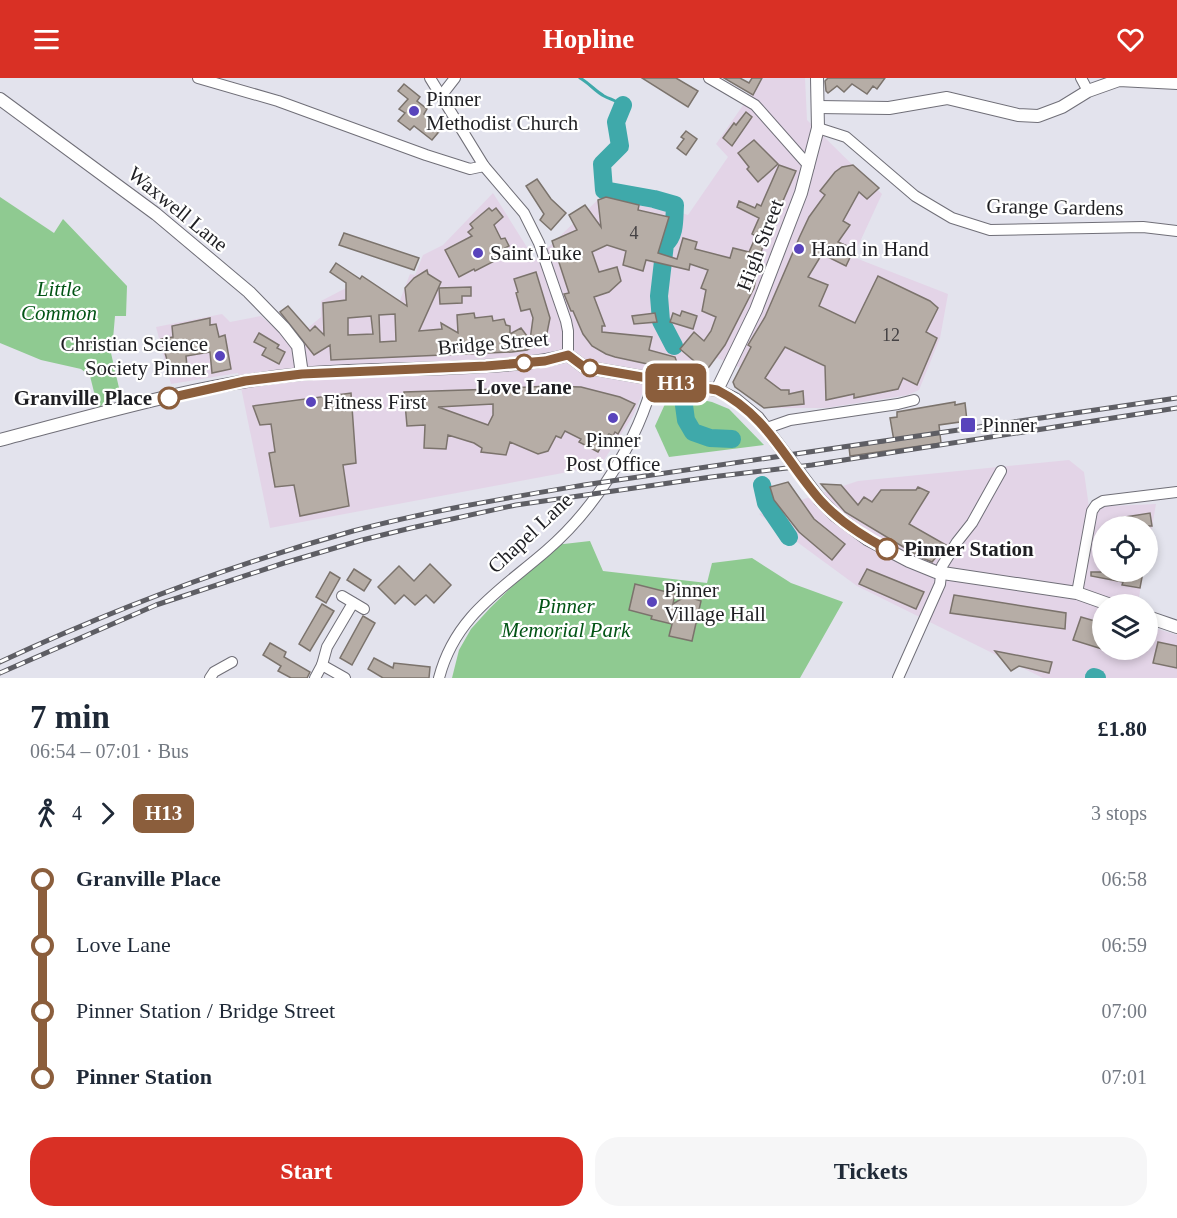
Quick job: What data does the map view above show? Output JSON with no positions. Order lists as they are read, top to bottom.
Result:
{
  "streets": {
    "street": [
      "Grange Gardens",
      "Waxwell Lane",
      "High Street",
      "Bridge Street",
      "Chapel Lane"
    ]
  },
  "crossings": [
    ["Grange Gardens", "High Street"],
    ["Waxwell Lane", "Bridge Street"],
    ["High Street", "Bridge Street"],
    ["Bridge Street", "Chapel Lane"]
  ],
  "parks": ["Little Common", "Pinner Memorial Park"],
  "places": {
    "other": [
      "Pinner Methodist Church",
      "Hand in Hand",
      "Saint Luke",
      "Christian Science Society Pinner",
      "Love Lane",
      "Granville Place",
      "Fitness First",
      "Pinner Post Office",
      "Pinner Station",
      "Pinner Village Hall"
    ],
    "transit": ["Pinner"]
  },
  "lines": ["bus line H13"],
  "house_numbers": ["4", "12"],
  "page": {
    "header": "Hopline",
    "on_map": "H13",
    "heading": ["7 min", "06:54 – 07:01 · Bus", "£1.80"],
    "legs": ["4", "H13", "3 stops"],
    "list": [
      {
        "name": "Granville Place",
        "value": "06:58"
      },
      {
        "name": "Love Lane",
        "value": "06:59"
      },
      {
        "name": "Pinner Station / Bridge Street",
        "value": "07:00"
      },
      {
        "name": "Pinner Station",
        "value": "07:01"
      }
    ],
    "buttons": ["Start", "Tickets"]
  }
}
